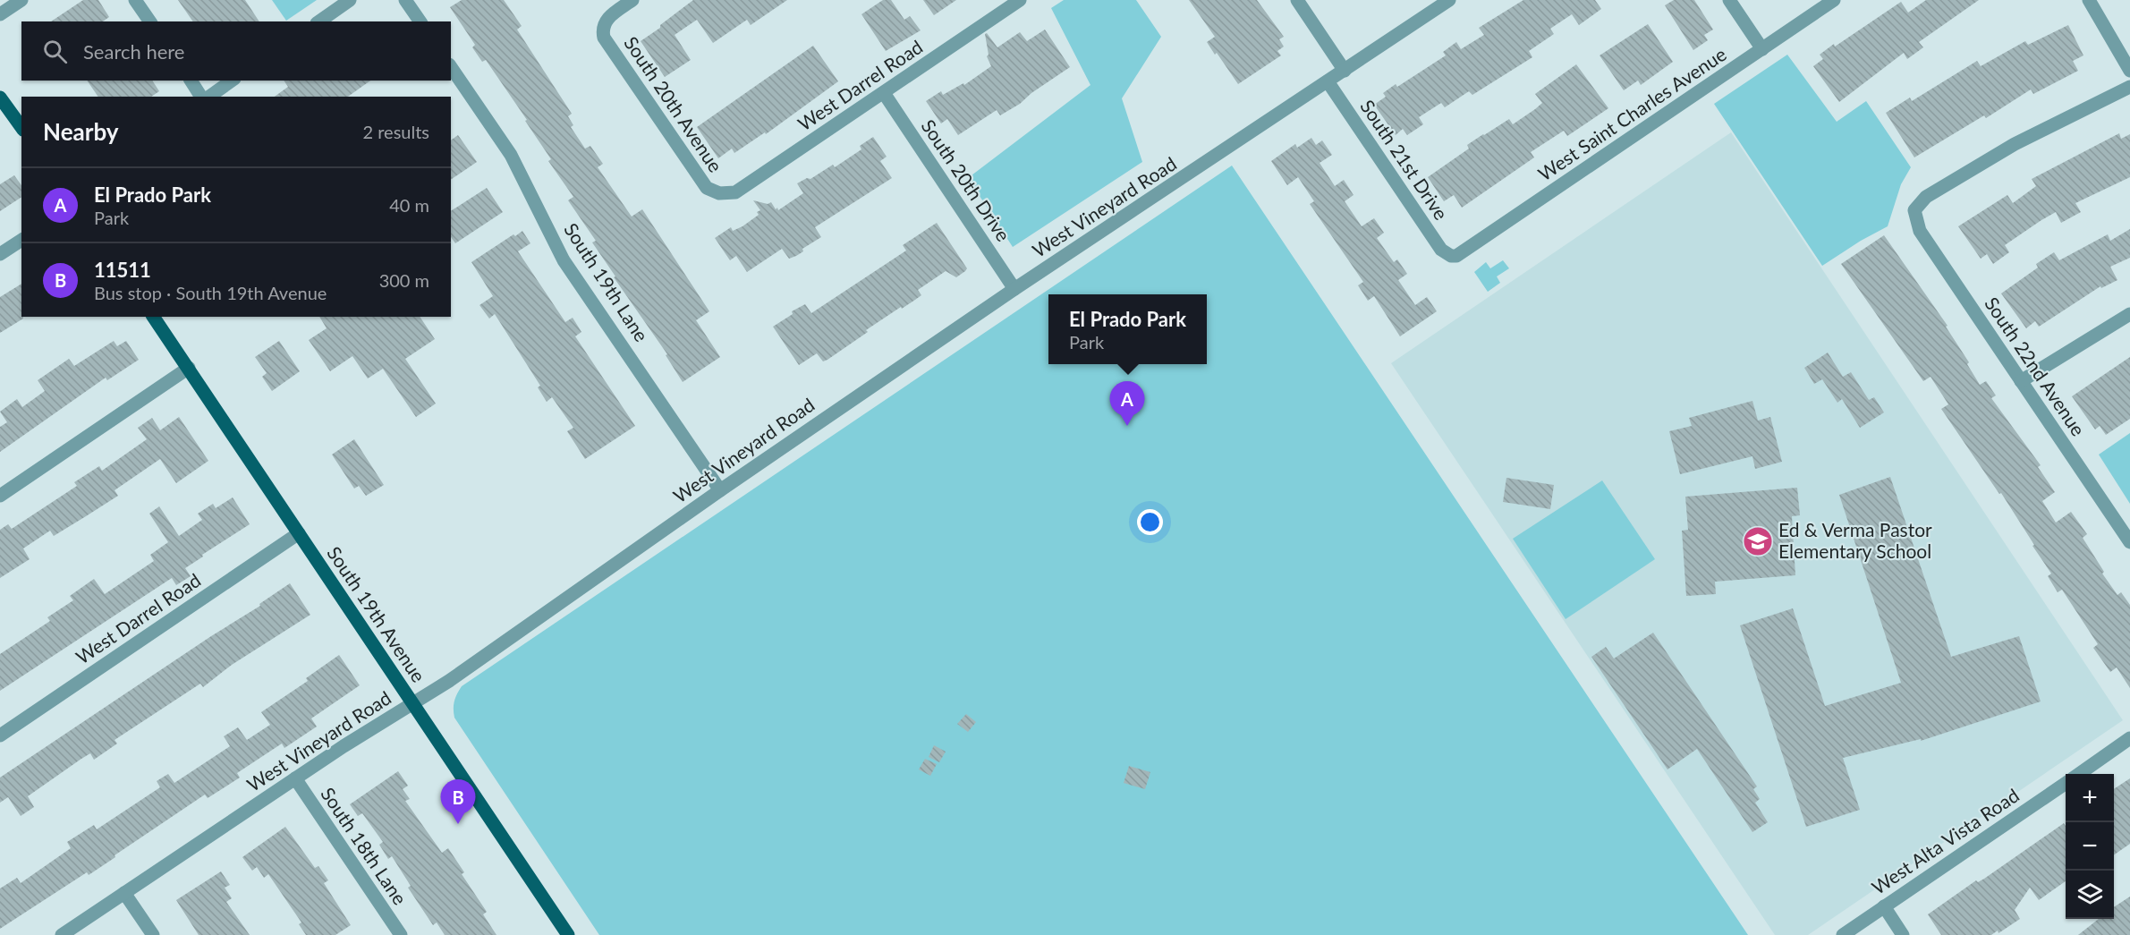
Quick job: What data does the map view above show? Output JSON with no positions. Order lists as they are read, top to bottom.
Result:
{
  "streets": {
    "main road": ["South 19th Avenue"],
    "street": [
      "West Darrel Road",
      "South 20th Avenue",
      "West Saint Charles Avenue",
      "South 21st Drive",
      "South 20th Drive",
      "West Vineyard Road",
      "South 19th Lane",
      "South 22nd Avenue",
      "West Alta Vista Road",
      "South 18th Lane"
    ]
  },
  "crossings": [
    ["West Darrel Road", "South 20th Avenue"],
    ["West Darrel Road", "South 20th Drive"],
    ["West Darrel Road", "South 19th Avenue"],
    ["West Saint Charles Avenue", "South 21st Drive"],
    ["South 21st Drive", "West Vineyard Road"],
    ["South 20th Drive", "West Vineyard Road"],
    ["West Vineyard Road", "South 19th Lane"],
    ["West Vineyard Road", "South 19th Avenue"],
    ["West Vineyard Road", "South 18th Lane"]
  ],
  "places": {
    "school or university": ["Ed & Verma Pastor Elementary School"]
  },
  "page": {
    "search": "Search here",
    "heading": ["Nearby", "2 results"],
    "list": [
      {
        "mark": "A",
        "name": "El Prado Park",
        "note": "Park",
        "value": "40 m"
      },
      {
        "mark": "B",
        "name": "11511",
        "note": "Bus stop · South 19th Avenue",
        "value": "300 m"
      }
    ],
    "popup": ["El Prado Park", "Park"],
    "pins": ["A", "B"],
    "map_buttons": ["+", "−"]
  }
}
